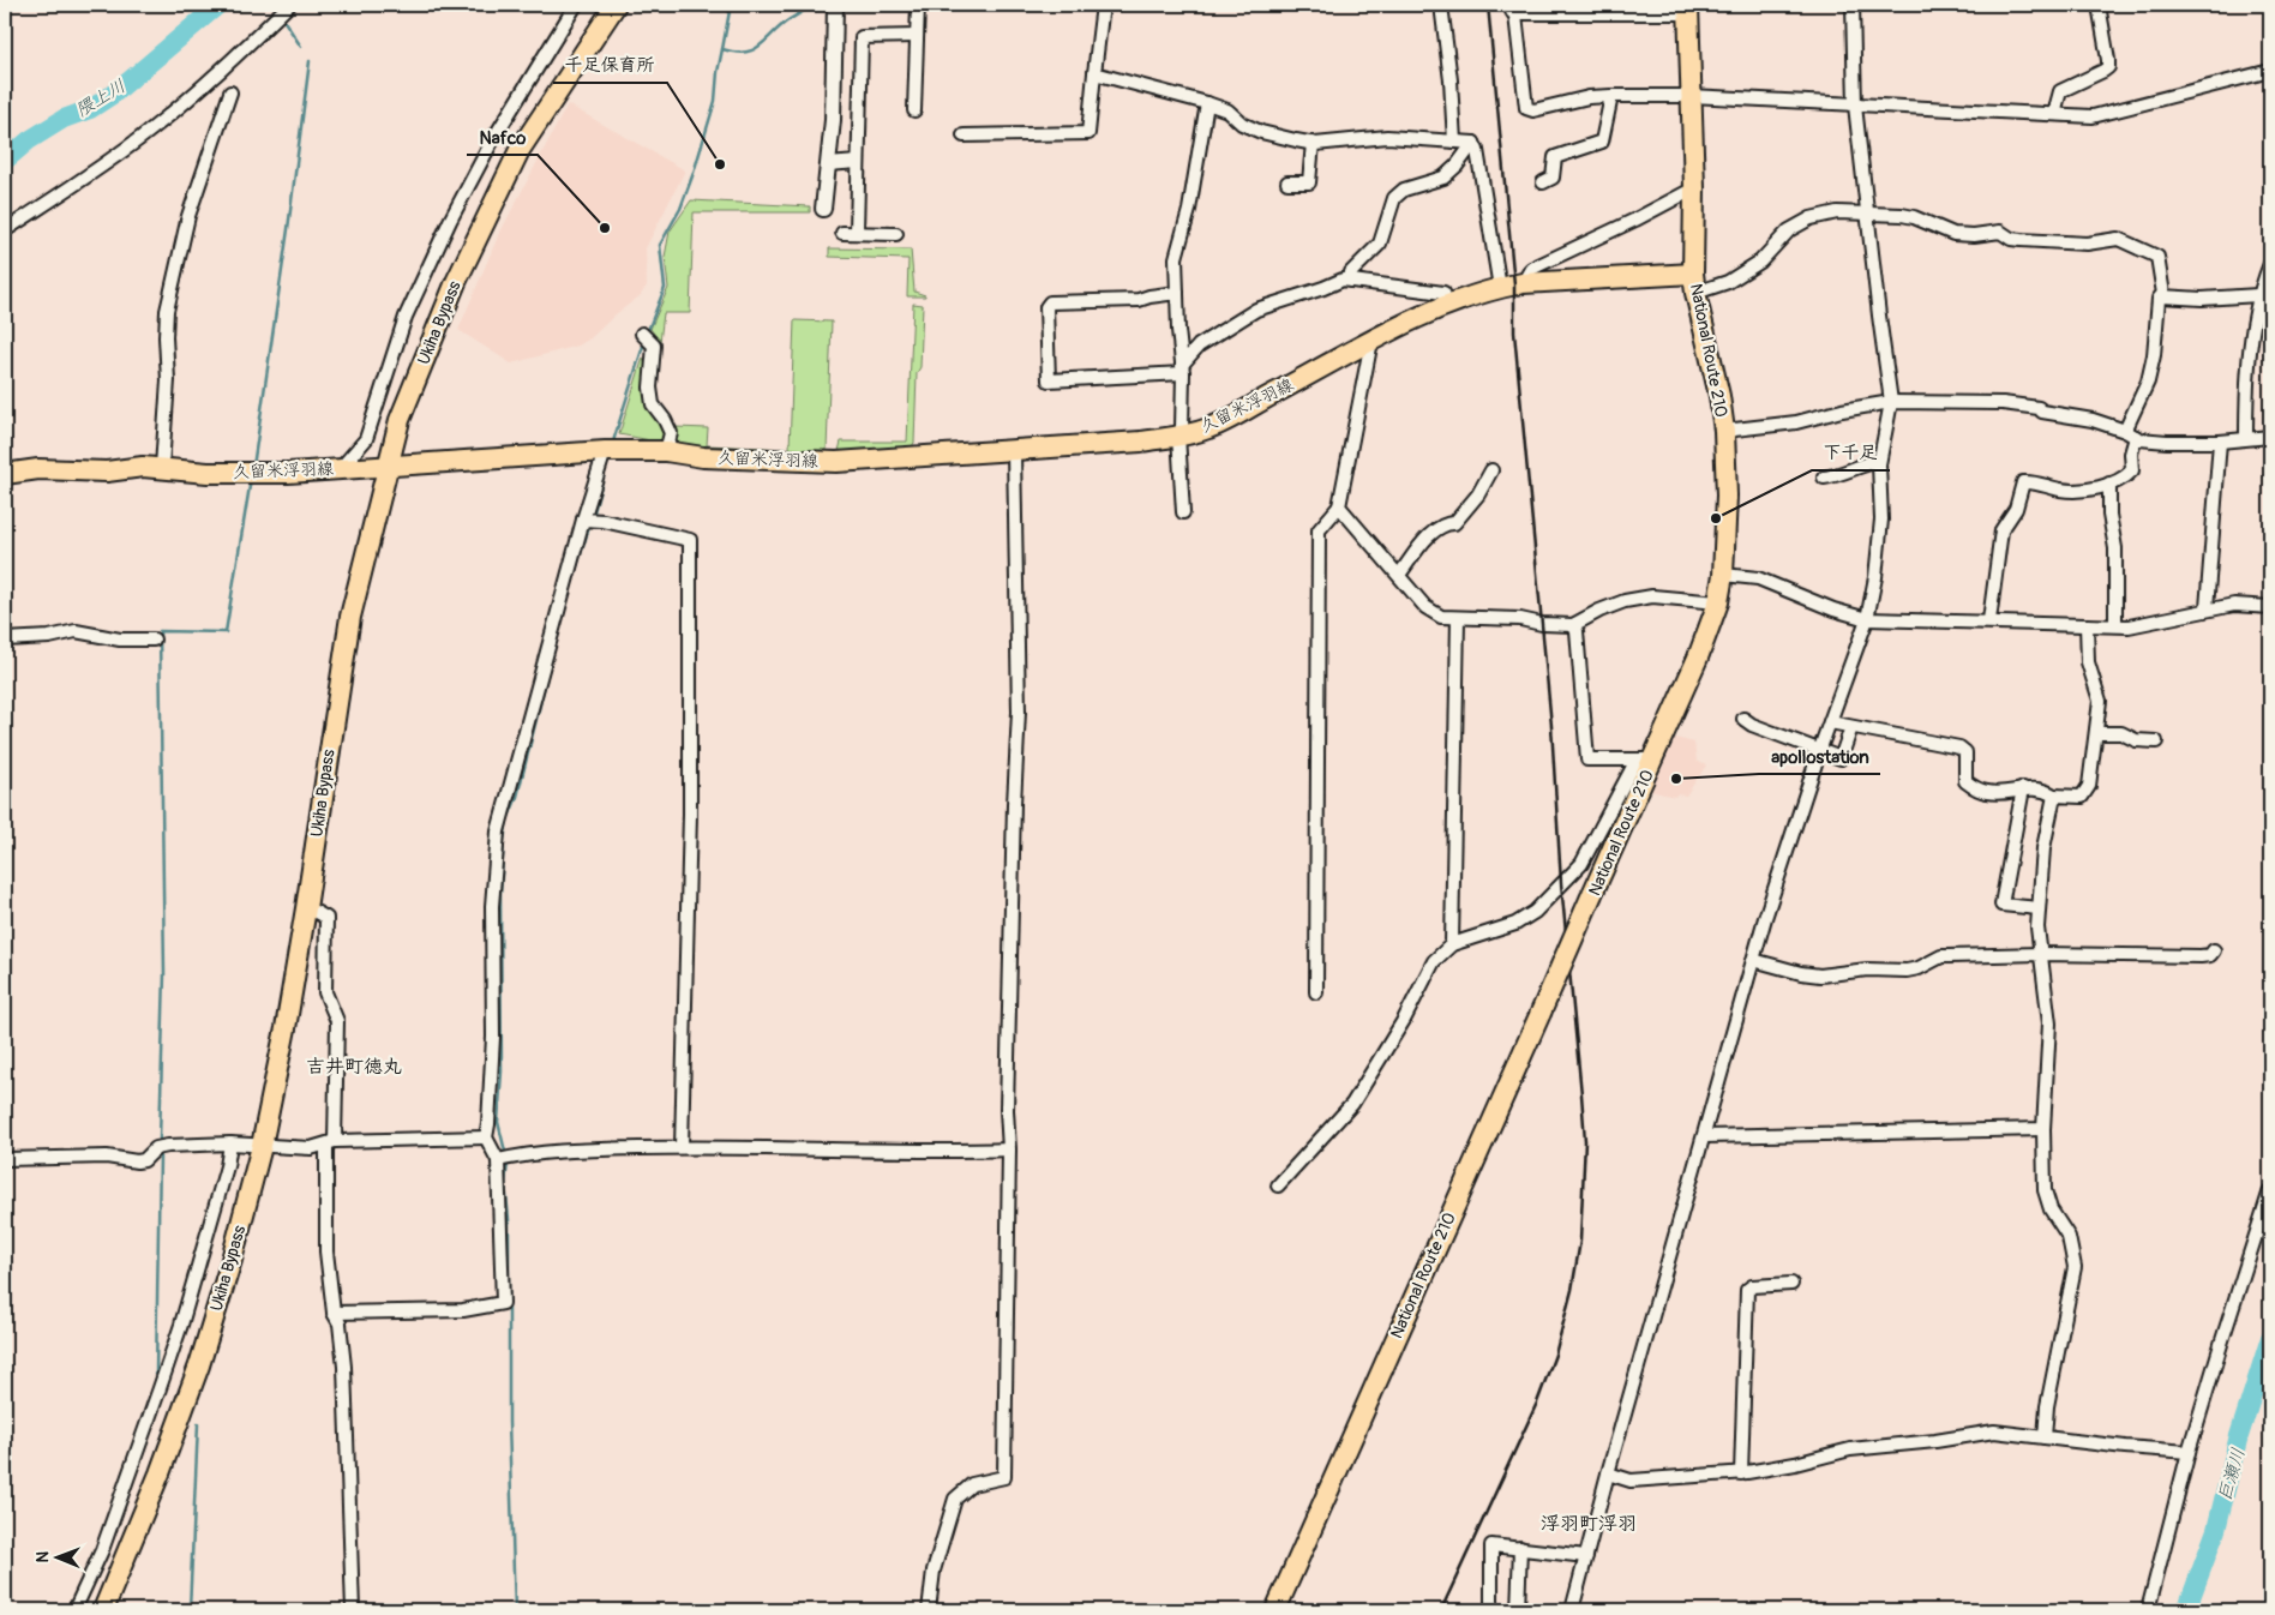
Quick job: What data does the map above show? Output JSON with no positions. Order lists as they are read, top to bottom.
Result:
{
  "streets": {
    "main road": ["Ukiha Bypass", "National Route 210", "久留米浮羽線"]
  },
  "crossings": [
    ["Ukiha Bypass", "久留米浮羽線"],
    ["National Route 210", "久留米浮羽線"]
  ],
  "districts": ["吉井町徳丸", "浮羽町浮羽"],
  "water": ["隈上川", "巨瀬川"],
  "places": [
    "千足保育所",
    "Nafco",
    "下千足",
    "apollostation"
  ],
  "north": "left"
}
